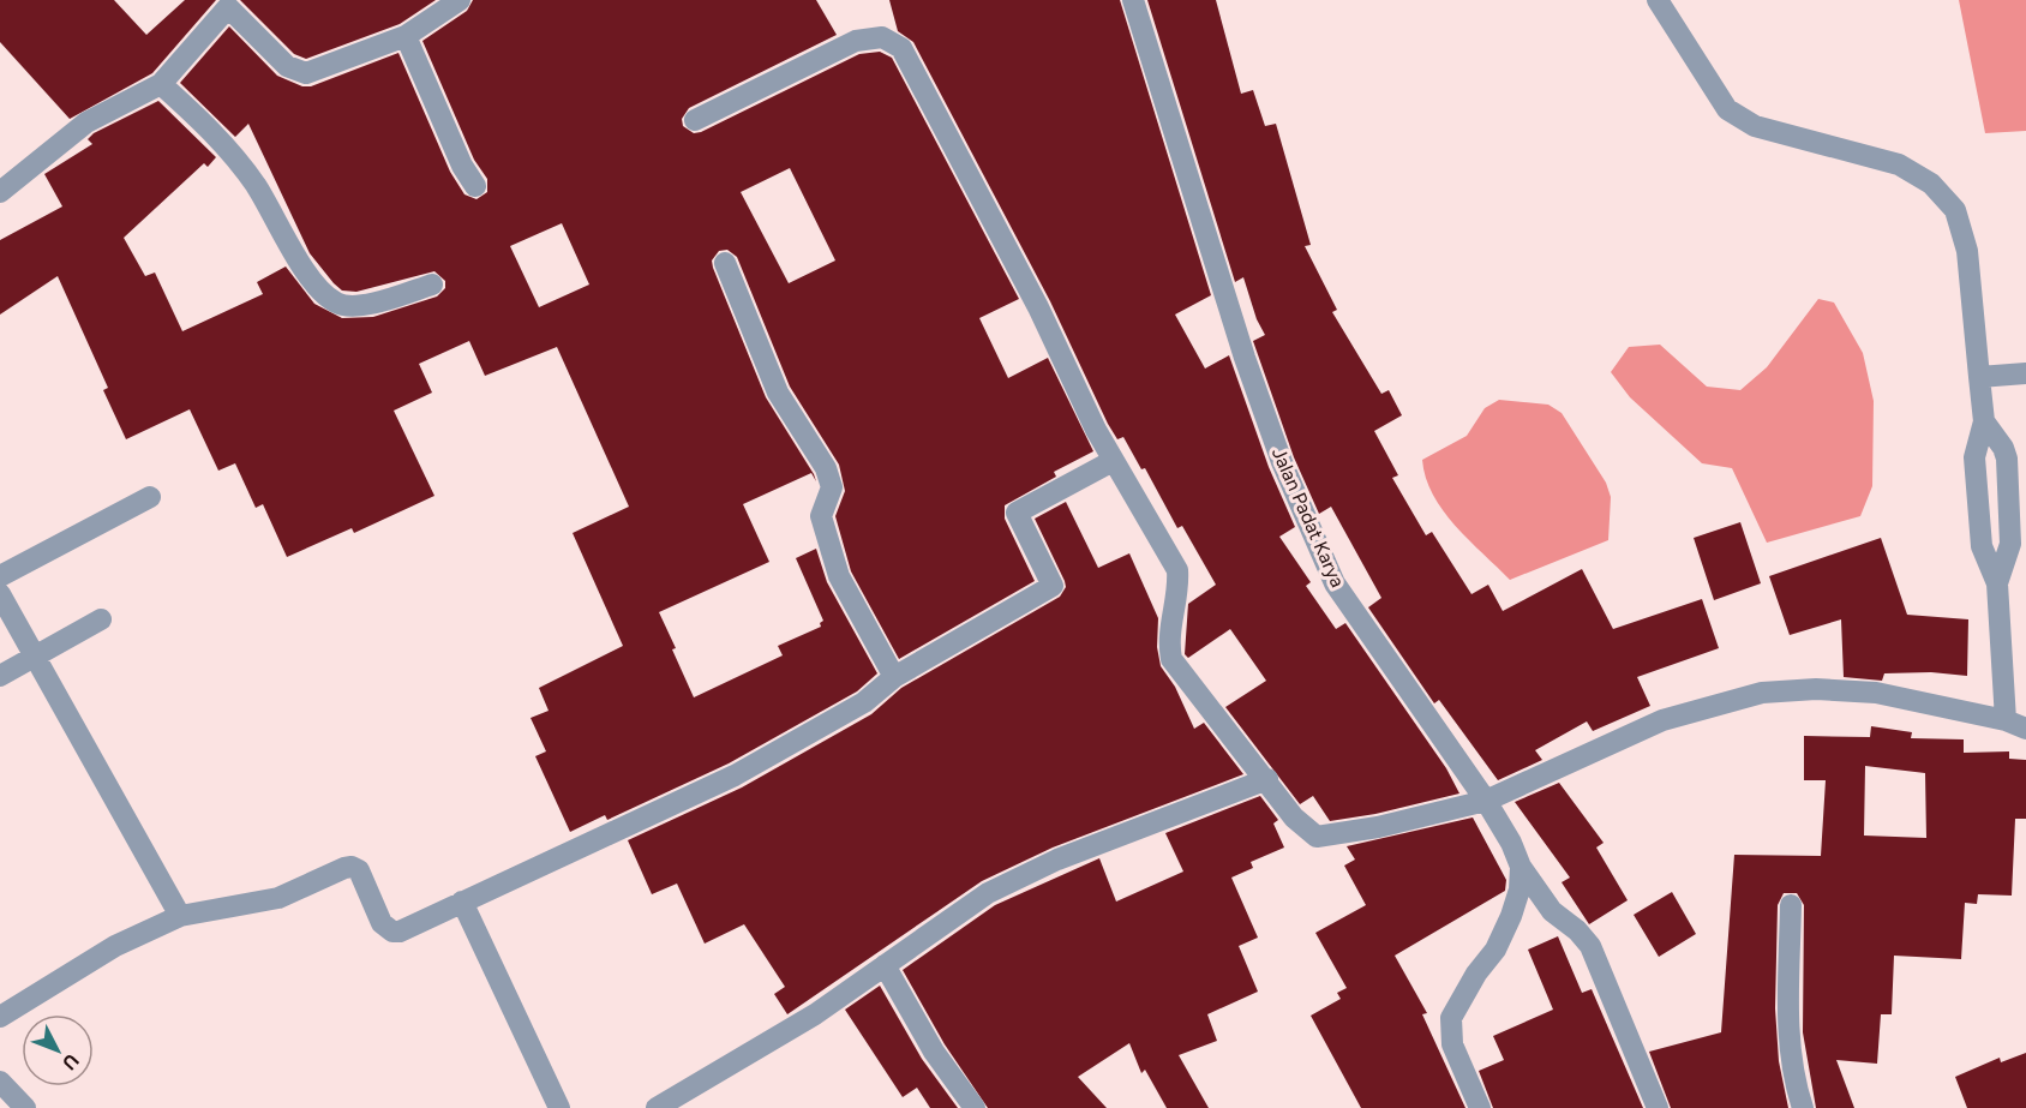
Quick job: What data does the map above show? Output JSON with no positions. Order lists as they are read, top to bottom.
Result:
{
  "streets": {
    "street": ["Jalan Padat Karya"]
  },
  "north": "bottom right"
}
